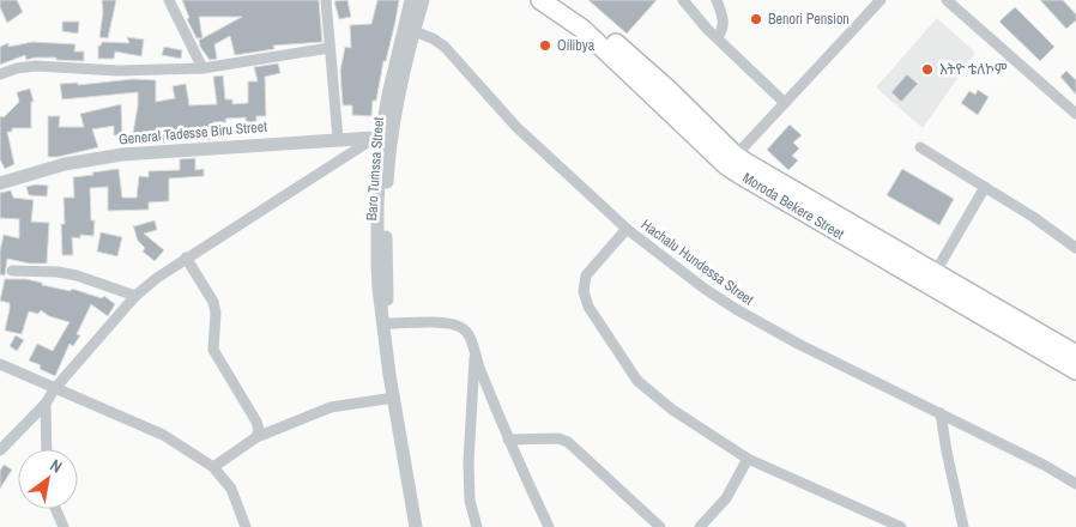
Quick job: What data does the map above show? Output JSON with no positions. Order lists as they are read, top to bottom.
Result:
{
  "streets": {
    "highway": ["Moroda Bekere Street"],
    "street": ["General Tadesse Biru Street", "Baro Tumssa Street", "Hachalu Hundessa Street"]
  },
  "crossings": [
    ["General Tadesse Biru Street", "Baro Tumssa Street"],
    ["Baro Tumssa Street", "Hachalu Hundessa Street"]
  ],
  "places": ["Benori Pension", "Oilibya", "እትዮ ቴለኮም"],
  "north": "top right"
}
